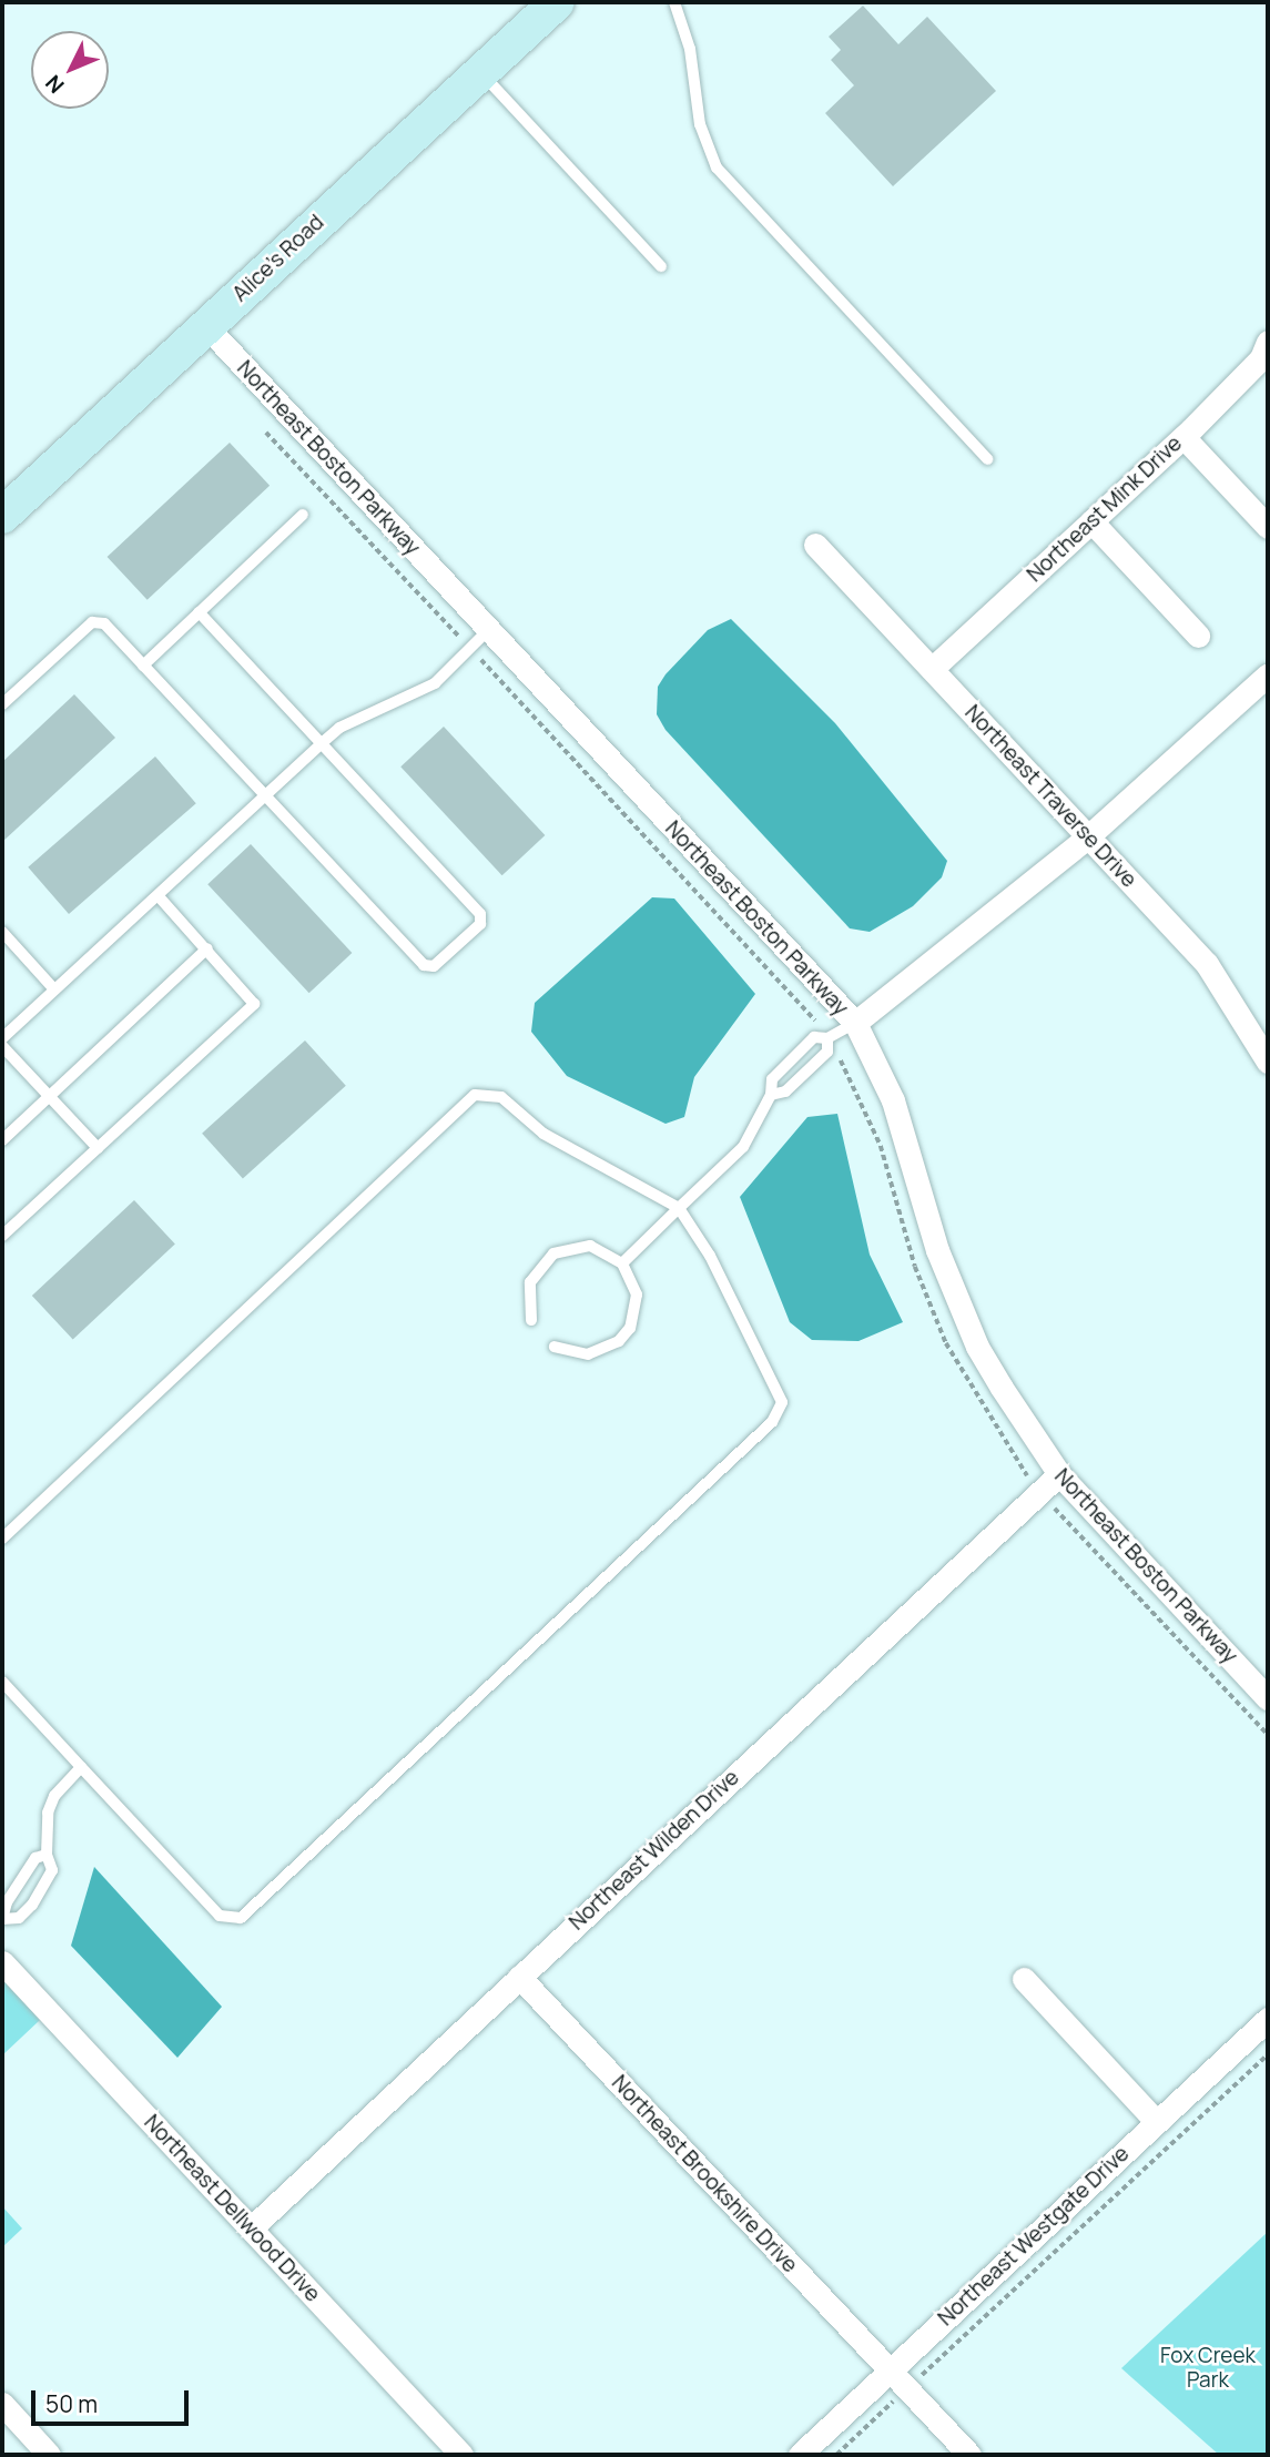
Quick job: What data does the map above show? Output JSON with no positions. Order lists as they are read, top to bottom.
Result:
{
  "streets": {
    "main road": ["Alice's Road"],
    "street": [
      "Northeast Boston Parkway",
      "Northeast Mink Drive",
      "Northeast Traverse Drive",
      "Northeast Wilden Drive",
      "Northeast Brookshire Drive",
      "Northeast Dellwood Drive",
      "Northeast Westgate Drive"
    ]
  },
  "crossings": [
    ["Alice's Road", "Northeast Boston Parkway"],
    ["Northeast Boston Parkway", "Northeast Wilden Drive"],
    ["Northeast Mink Drive", "Northeast Traverse Drive"],
    ["Northeast Wilden Drive", "Northeast Brookshire Drive"],
    ["Northeast Wilden Drive", "Northeast Dellwood Drive"],
    ["Northeast Brookshire Drive", "Northeast Westgate Drive"]
  ],
  "parks": ["Fox Creek Park"],
  "scale_bar": "50 m",
  "north": "bottom left"
}
